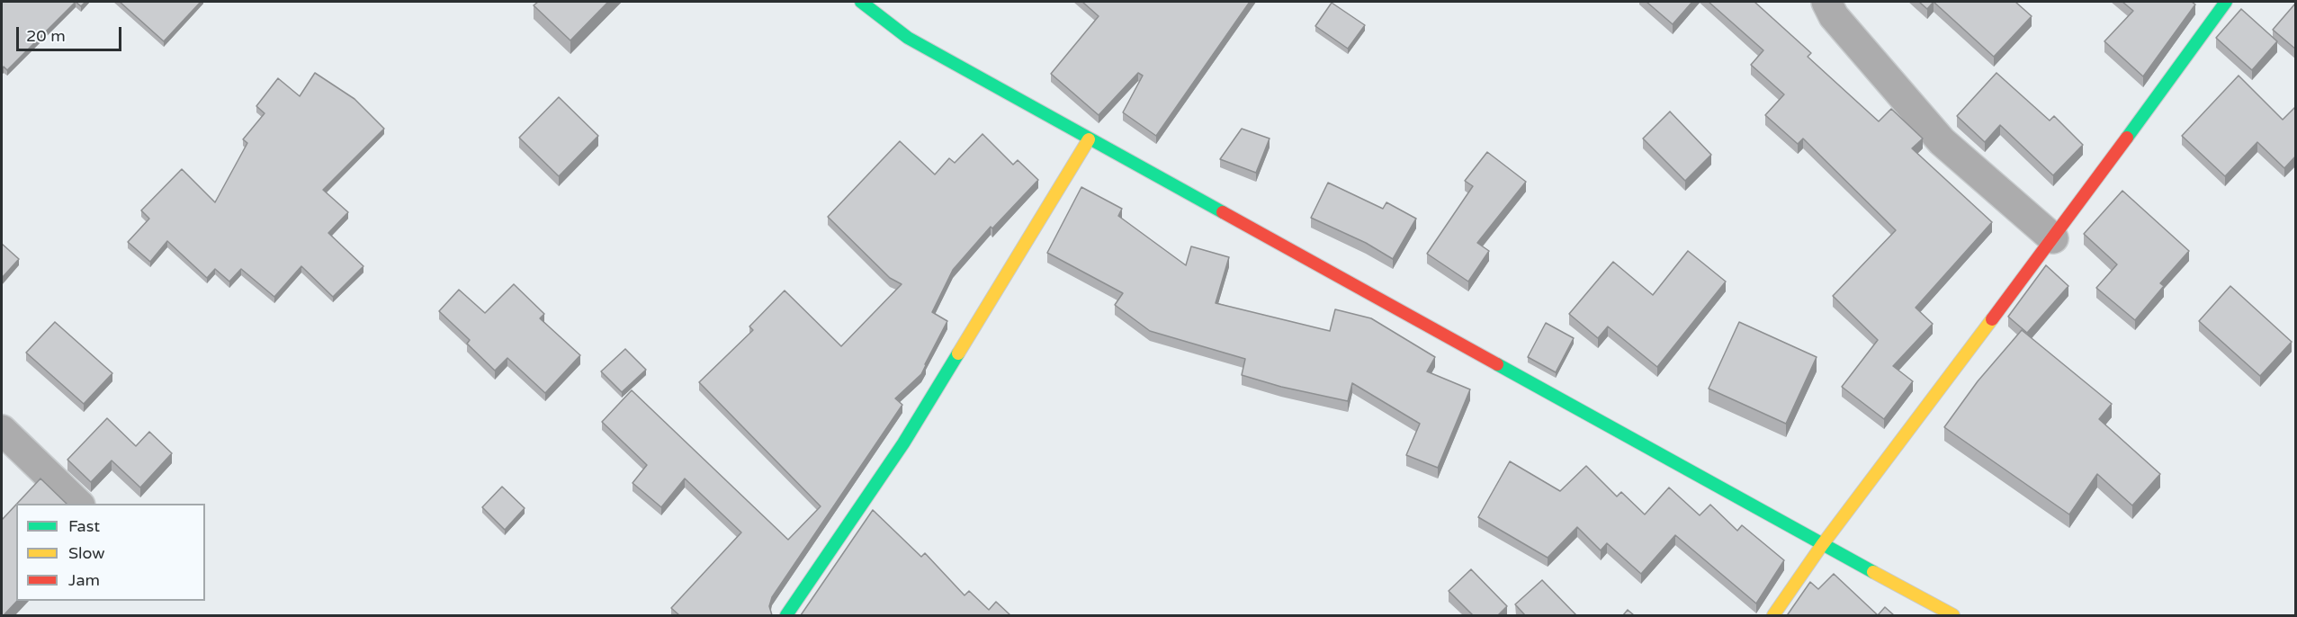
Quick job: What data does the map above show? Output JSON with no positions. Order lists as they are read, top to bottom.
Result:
{
  "legend": ["Fast", "Slow", "Jam"],
  "scale_bar": "20 m"
}
